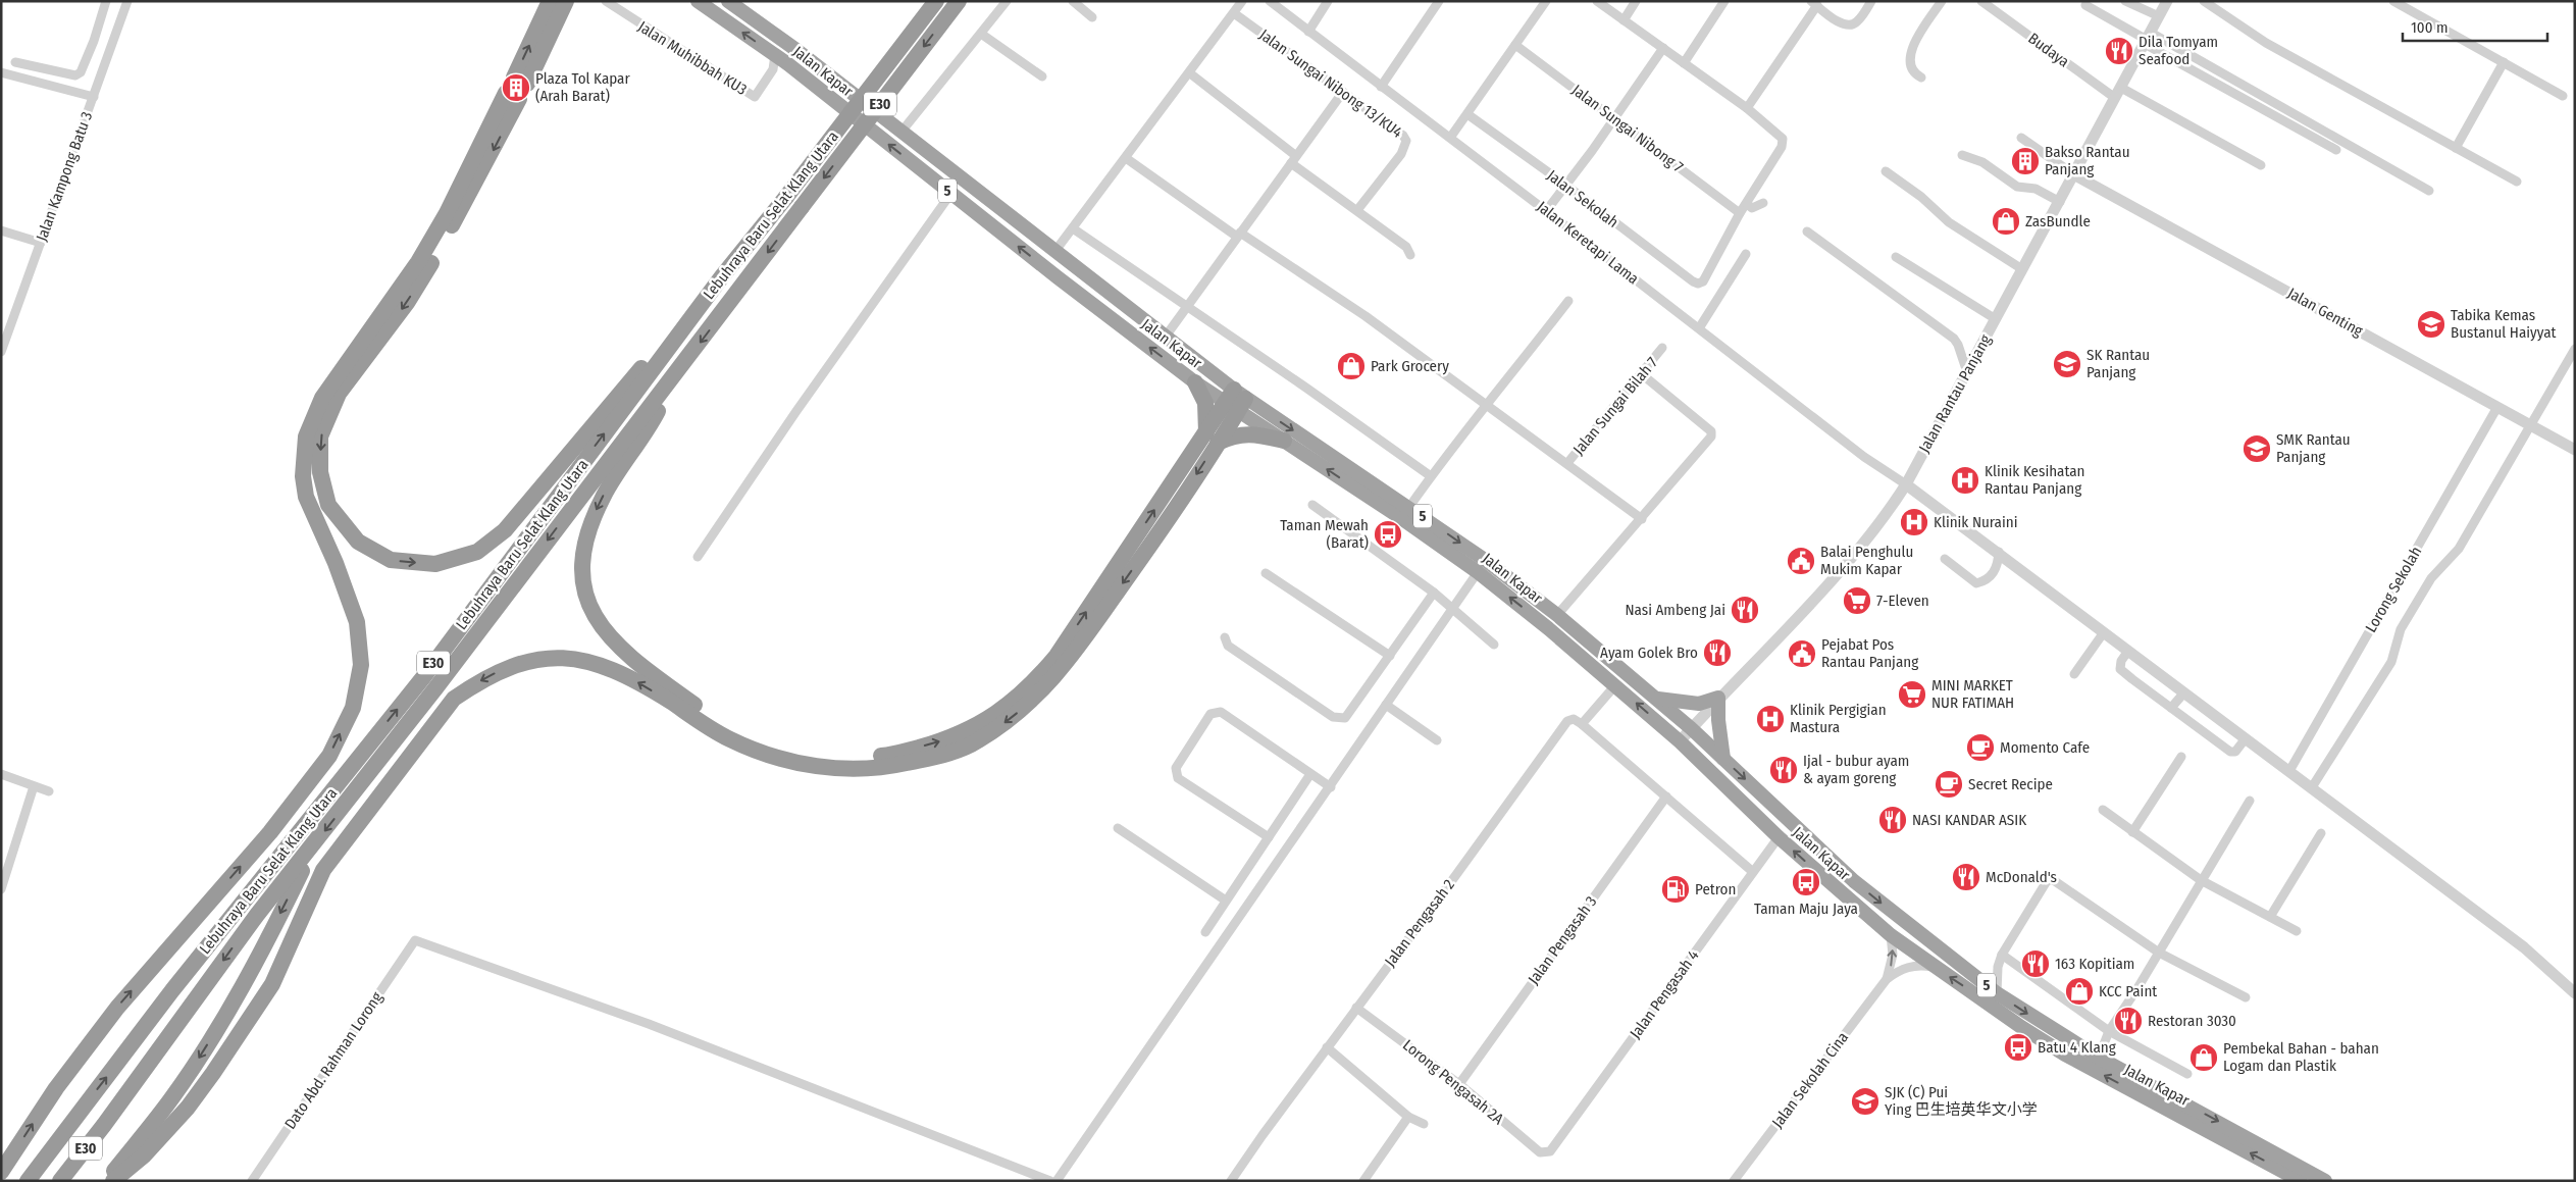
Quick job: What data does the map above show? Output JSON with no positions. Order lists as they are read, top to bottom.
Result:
{
  "streets": {
    "highway": [
      "Jalan Kapar",
      "E30",
      "5",
      "Lebuhraya Baru Selat Klang Utara"
    ],
    "street": [
      "Budaya",
      "Jalan Muhibbah KU3",
      "Jalan Sungai Nibong 13/KU4",
      "Jalan Sungai Nibong 7",
      "Jalan Kampong Batu 3",
      "Jalan Sekolah",
      "Jalan Keretapi Lama",
      "Jalan Genting",
      "Jalan Rantau Panjang",
      "Jalan Sungai Bilah 7",
      "Lorong Sekolah",
      "Jalan Pengasah 2",
      "Jalan Pengasah 3",
      "Jalan Pengasah 4",
      "Dato Abd. Rahman Lorong",
      "Jalan Sekolah Cina",
      "Lorong Pengasah 2A"
    ]
  },
  "crossings": [
    ["Budaya", "Jalan Rantau Panjang"],
    ["Jalan Muhibbah KU3", "Jalan Kapar"],
    ["Jalan Kapar", "Jalan Rantau Panjang"],
    ["Jalan Kapar", "Jalan Pengasah 4"],
    ["Jalan Kapar", "Jalan Sekolah Cina"],
    ["Jalan Sungai Nibong 7", "Jalan Sekolah"],
    ["Jalan Keretapi Lama", "Jalan Rantau Panjang"],
    ["Jalan Genting", "Jalan Rantau Panjang"],
    ["Jalan Genting", "Lorong Sekolah"],
    ["Jalan Pengasah 2", "Lorong Pengasah 2A"],
    ["Jalan Pengasah 3", "Lorong Pengasah 2A"],
    ["Jalan Pengasah 4", "Lorong Pengasah 2A"]
  ],
  "places": {
    "restaurant": [
      "Dila Tomyam Seafood",
      "Nasi Ambeng Jai",
      "Ayam Golek Bro",
      "Ijal - bubur ayam & ayam goreng",
      "NASI KANDAR ASIK",
      "McDonald's",
      "163 Kopitiam",
      "Restoran 3030"
    ],
    "building": ["Plaza Tol Kapar (Arah Barat)", "Bakso Rantau Panjang"],
    "shop": [
      "ZasBundle",
      "Park Grocery",
      "KCC Paint",
      "Pembekal Bahan - bahan Logam dan Plastik"
    ],
    "school or university": [
      "Tabika Kemas Bustanul Haiyyat",
      "SK Rantau Panjang",
      "SMK Rantau Panjang",
      "SJK (C) Pui Ying 巴生培英华文小学"
    ],
    "hospital": ["Klinik Kesihatan Rantau Panjang", "Klinik Nuraini", "Klinik Pergigian Mastura"],
    "bus stop": ["Taman Mewah (Barat)", "Taman Maju Jaya", "Batu 4 Klang"],
    "public building": ["Balai Penghulu Mukim Kapar", "Pejabat Pos Rantau Panjang"],
    "supermarket": ["7-Eleven", "MINI MARKET NUR FATIMAH"],
    "cafe": ["Momento Cafe", "Secret Recipe"],
    "fuel station": ["Petron"]
  },
  "scale_bar": "100 m"
}
